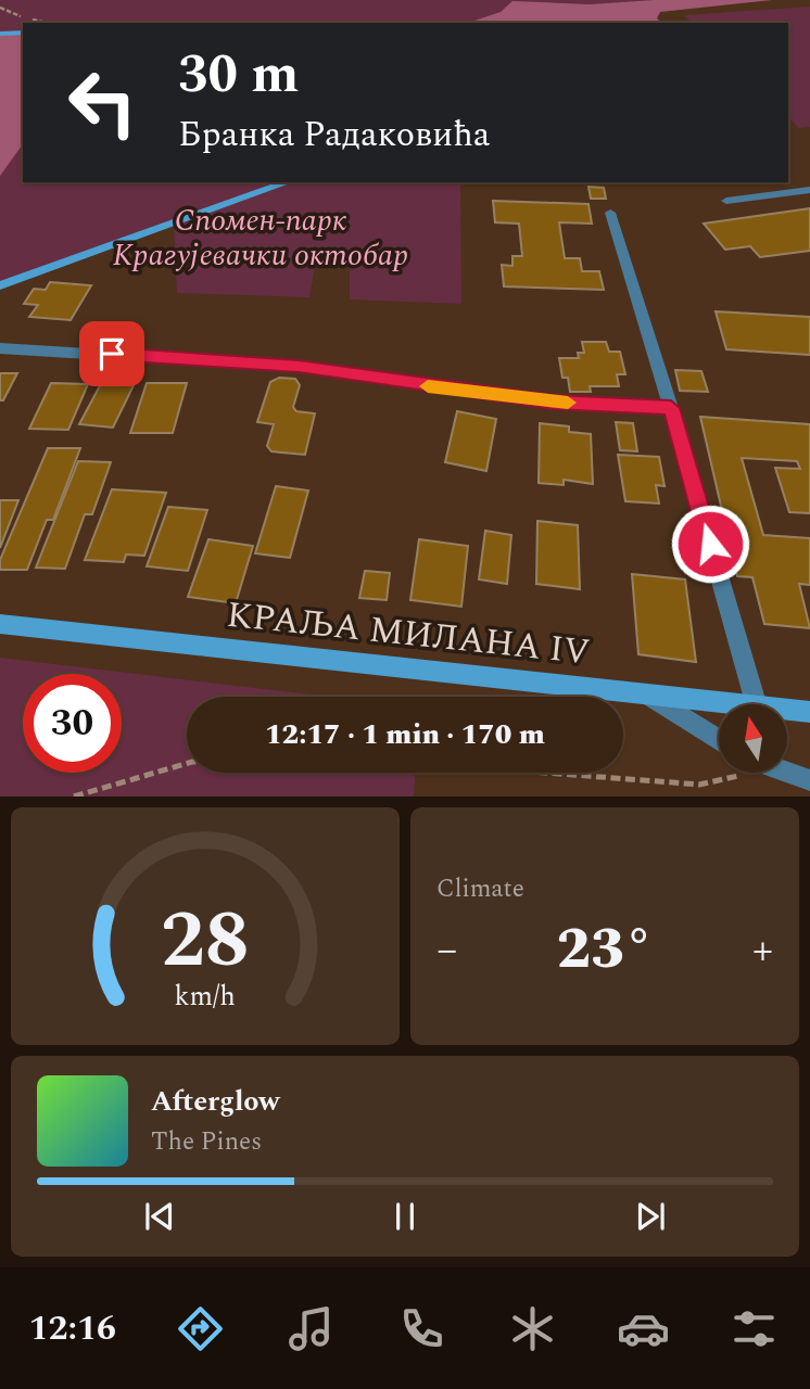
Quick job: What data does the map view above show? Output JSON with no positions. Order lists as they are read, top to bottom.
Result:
{
  "streets": {
    "main road": ["КРАЉА МИЛАНА IV"]
  },
  "parks": ["Спомен-парк Крагујевачки октобар"],
  "north": "top",
  "page": {
    "turn": ["30 m", "Бранка Радаковића"],
    "limit": "30",
    "trip": "12:17 · 1 min · 170 m",
    "tile": "Climate",
    "heat": ["−", "23°", "+"],
    "song": ["Afterglow", "The Pines"],
    "tabs": "12:16",
    "gauge": ["28", "km/h"]
  }
}
